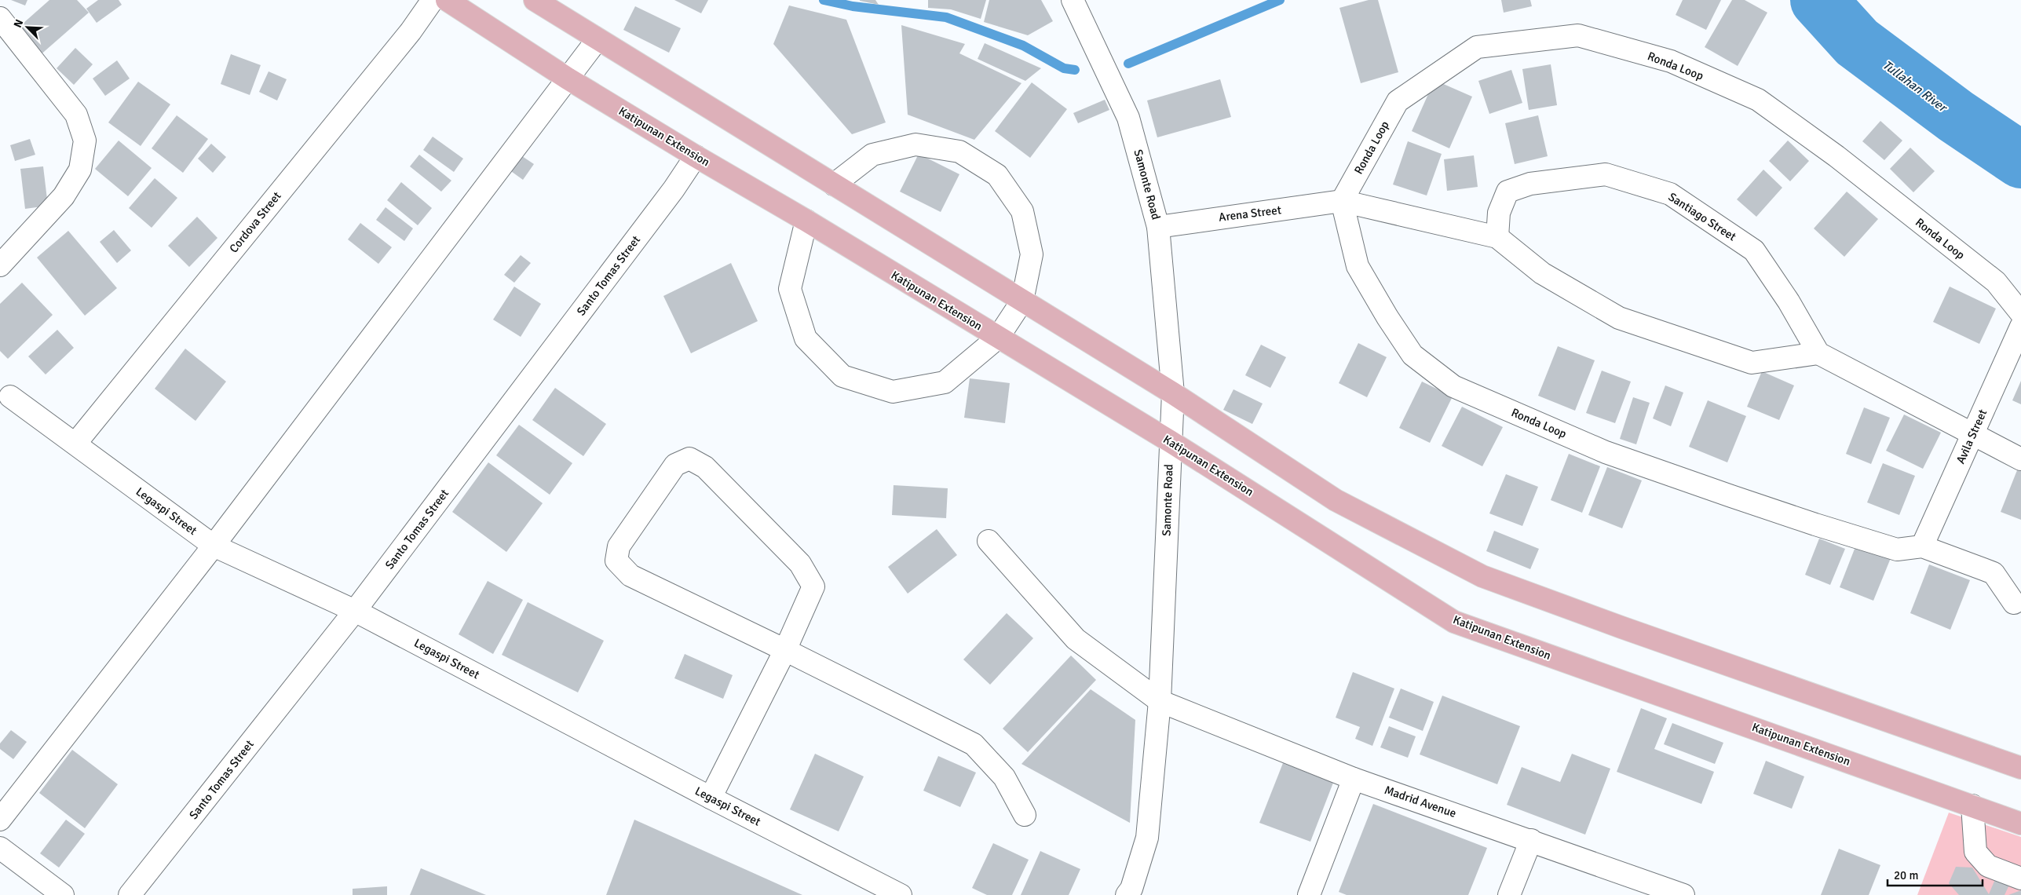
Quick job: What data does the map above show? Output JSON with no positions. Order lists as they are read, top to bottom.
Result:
{
  "streets": {
    "main road": ["Katipunan Extension"],
    "street": [
      "Ronda Loop",
      "Samonte Road",
      "Arena Street",
      "Santiago Street",
      "Cordova Street",
      "Santo Tomas Street",
      "Avila Street",
      "Legaspi Street",
      "Madrid Avenue"
    ]
  },
  "crossings": [
    ["Ronda Loop", "Arena Street"],
    ["Ronda Loop", "Avila Street"],
    ["Katipunan Extension", "Samonte Road"],
    ["Katipunan Extension", "Santo Tomas Street"],
    ["Samonte Road", "Arena Street"],
    ["Samonte Road", "Madrid Avenue"],
    ["Cordova Street", "Legaspi Street"],
    ["Santo Tomas Street", "Legaspi Street"]
  ],
  "water": ["Tullahan River"],
  "scale_bar": "20 m",
  "north": "top left"
}
